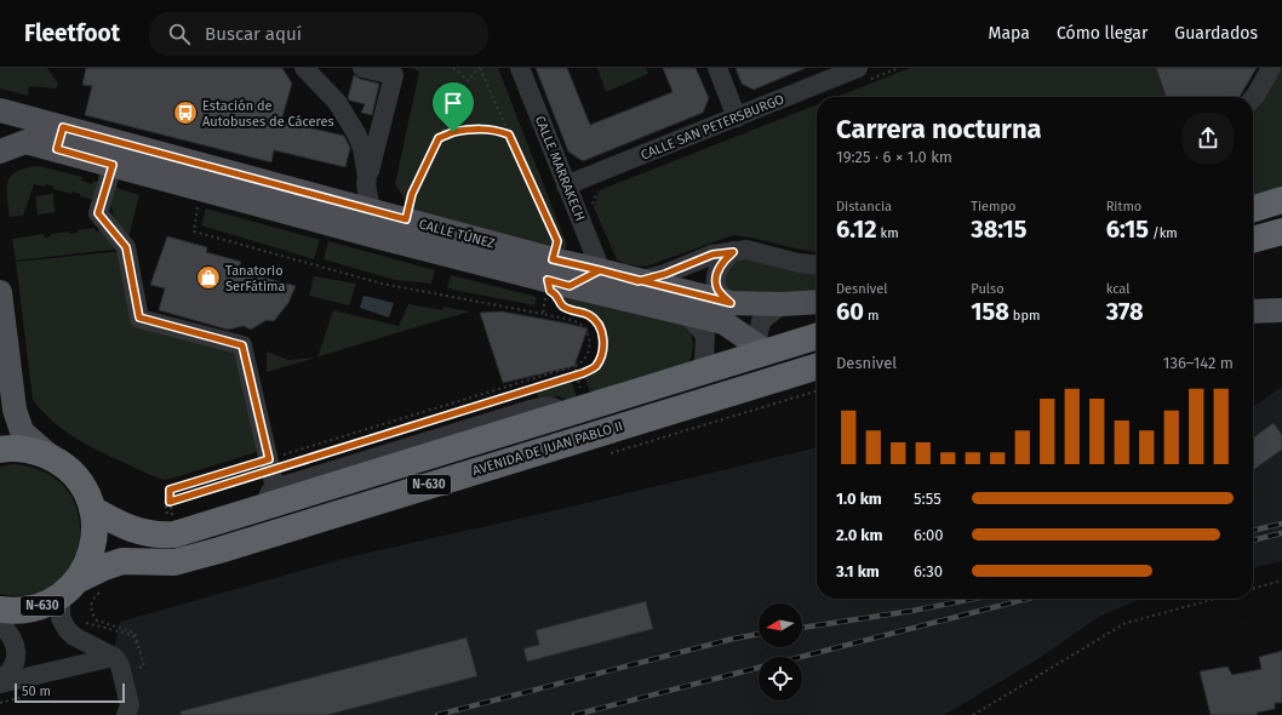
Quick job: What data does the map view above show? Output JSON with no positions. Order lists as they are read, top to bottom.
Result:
{
  "streets": {
    "highway": ["AVENIDA DE JUAN PABLO II", "N-630"],
    "main road": ["CALLE TÚNEZ"],
    "street": ["CALLE SAN PETERSBURGO", "CALLE MARRAKECH"]
  },
  "crossings": [
    ["CALLE SAN PETERSBURGO", "CALLE MARRAKECH"],
    ["CALLE MARRAKECH", "CALLE TÚNEZ"],
    ["CALLE TÚNEZ", "AVENIDA DE JUAN PABLO II"],
    ["AVENIDA DE JUAN PABLO II", "N-630"]
  ],
  "places": {
    "bus stop": ["Estación de Autobuses de Cáceres"],
    "shop": ["Tanatorio SerFátima"]
  },
  "scale_bar": "50 m",
  "north": "left",
  "page": {
    "header": "Fleetfoot",
    "search": "Buscar aquí",
    "nav": ["Mapa", "Cómo llegar", "Guardados"],
    "heading": ["Carrera nocturna", "19:25 · 6 × 1.0 km"],
    "stats": [
      ["Distancia", "6.12 km"],
      ["Tiempo", "38:15"],
      ["Ritmo", "6:15 /km"],
      ["Desnivel", "60 m"],
      ["Pulso", "158 bpm"],
      ["kcal", "378"]
    ],
    "chart": ["Desnivel", "136–142 m"],
    "list": [
      {
        "name": "1.0 km",
        "note": "5:55"
      },
      {
        "name": "2.0 km",
        "note": "6:00"
      },
      {
        "name": "3.1 km",
        "note": "6:30"
      }
    ],
    "scale": "50 m"
  }
}
